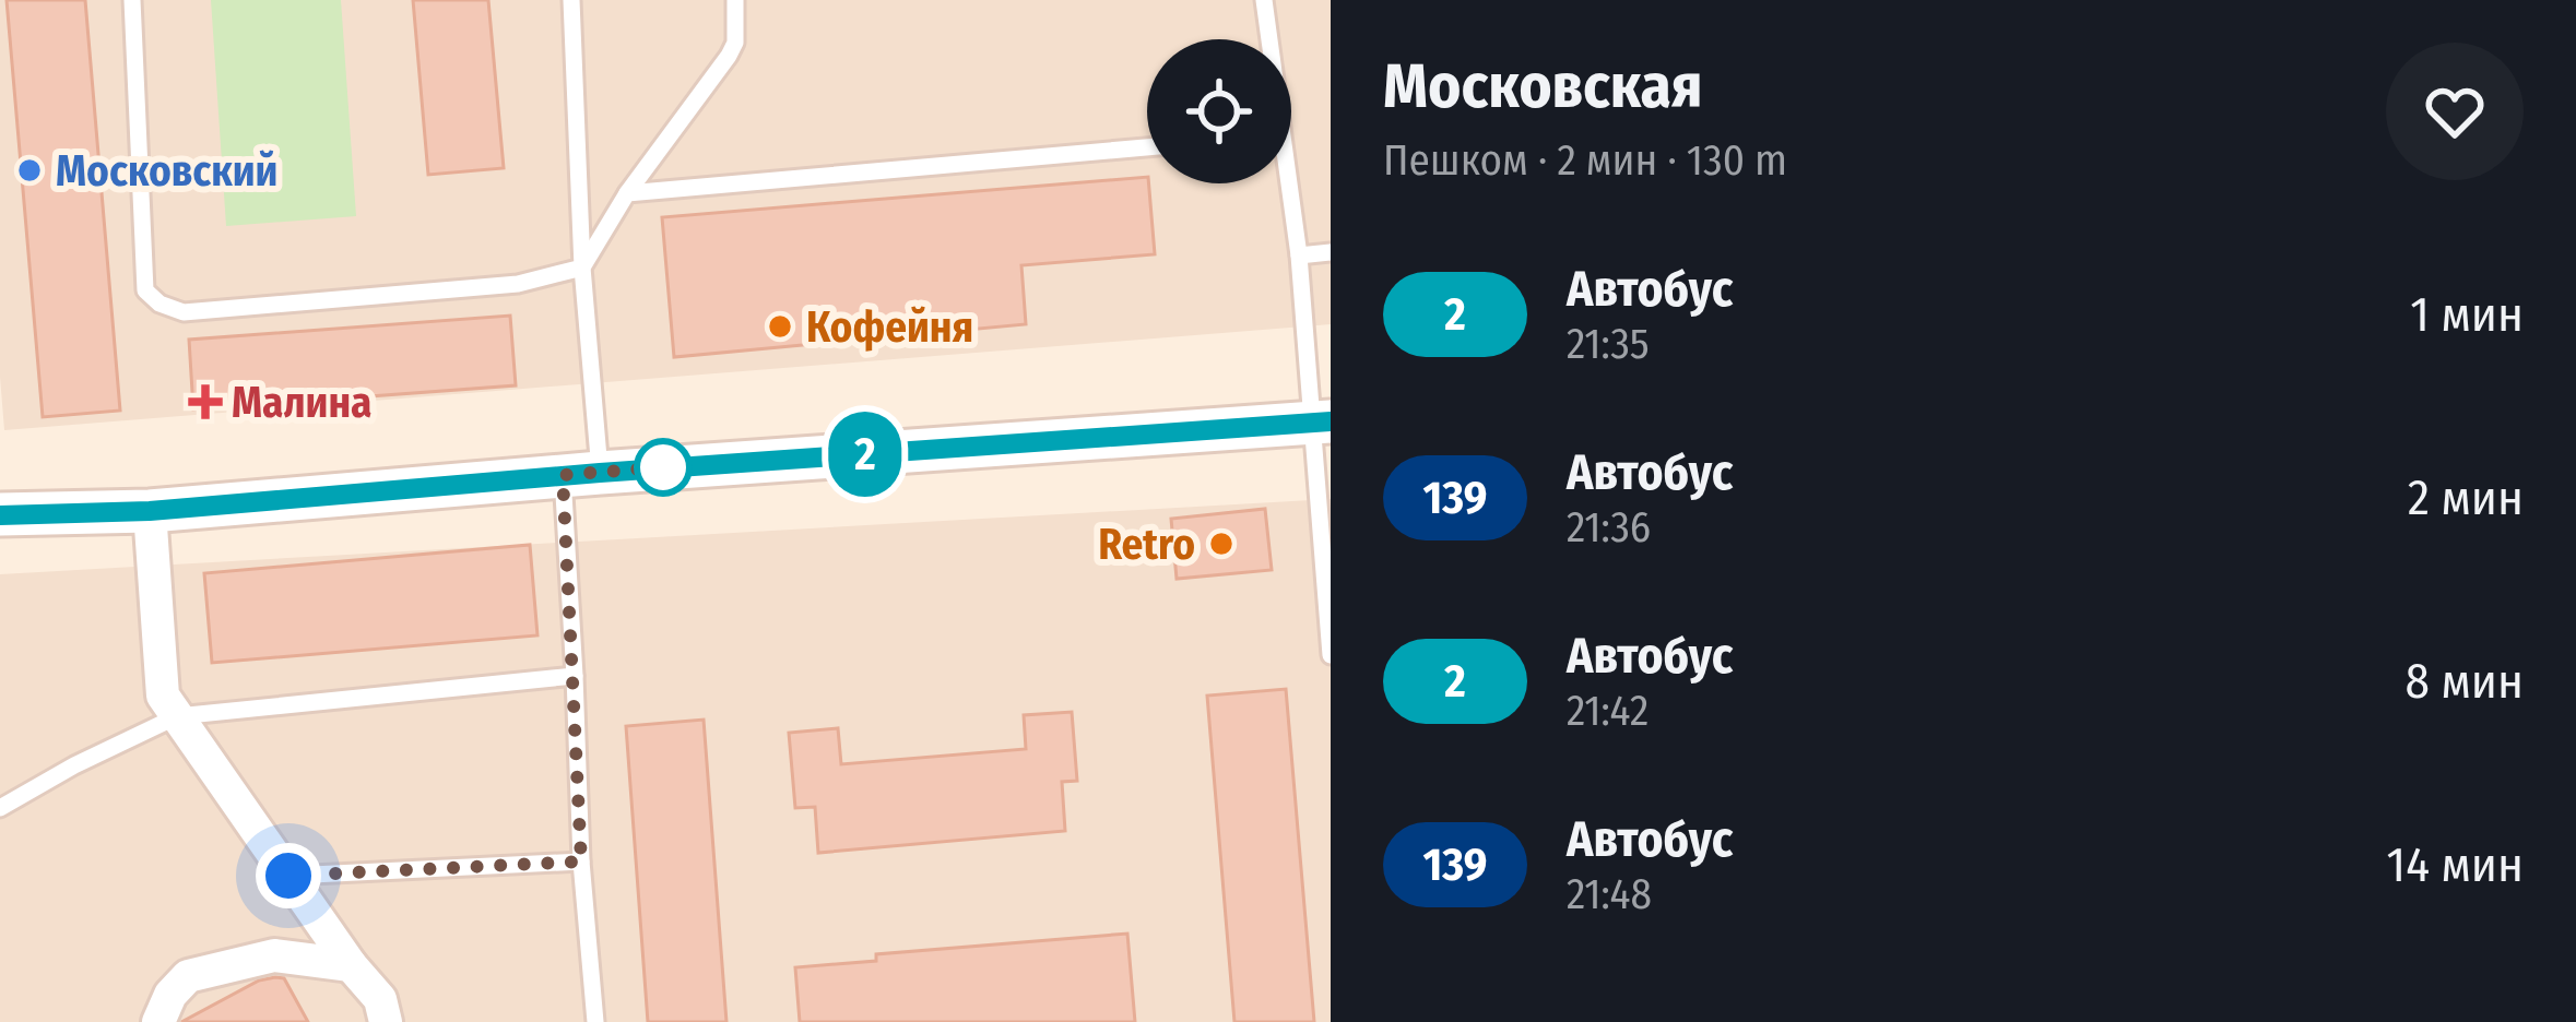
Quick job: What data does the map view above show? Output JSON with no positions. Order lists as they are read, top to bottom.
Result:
{
  "places": {
    "other": ["Московский", "Кофейня", "Retro"],
    "health": ["Малина"]
  },
  "lines": ["bus line 2"],
  "page": {
    "on_map": "2",
    "heading": ["Московская", "Пешком · 2 мин · 130 m"],
    "list": [
      {
        "mark": "2",
        "name": "Автобус",
        "note": "21:35",
        "value": "1 мин"
      },
      {
        "mark": "139",
        "name": "Автобус",
        "note": "21:36",
        "value": "2 мин"
      },
      {
        "mark": "2",
        "name": "Автобус",
        "note": "21:42",
        "value": "8 мин"
      },
      {
        "mark": "139",
        "name": "Автобус",
        "note": "21:48",
        "value": "14 мин"
      }
    ]
  }
}
